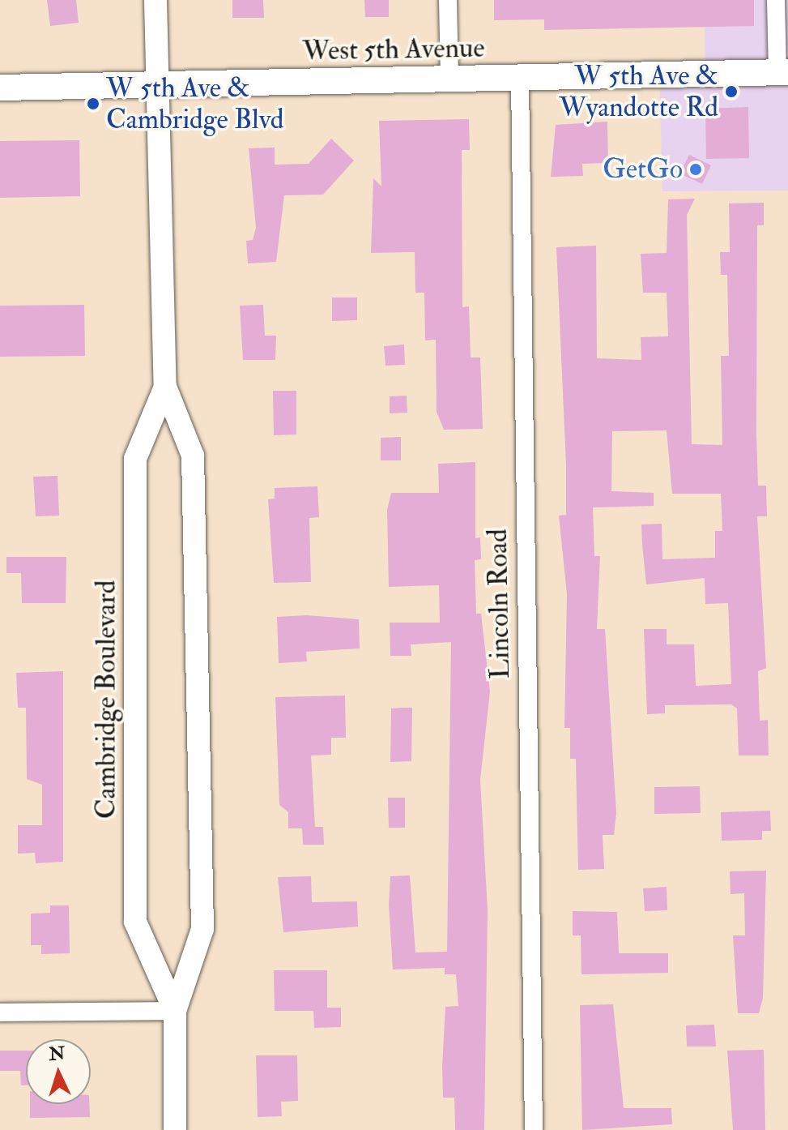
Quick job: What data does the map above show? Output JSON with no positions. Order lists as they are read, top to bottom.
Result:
{
  "streets": {
    "main road": ["West 5th Avenue"],
    "street": ["Lincoln Road", "Cambridge Boulevard"]
  },
  "crossings": [
    ["West 5th Avenue", "Lincoln Road"],
    ["West 5th Avenue", "Cambridge Boulevard"]
  ],
  "places": ["W 5th Ave & Wyandotte Rd", "W 5th Ave & Cambridge Blvd", "GetGo"],
  "north": "top"
}
